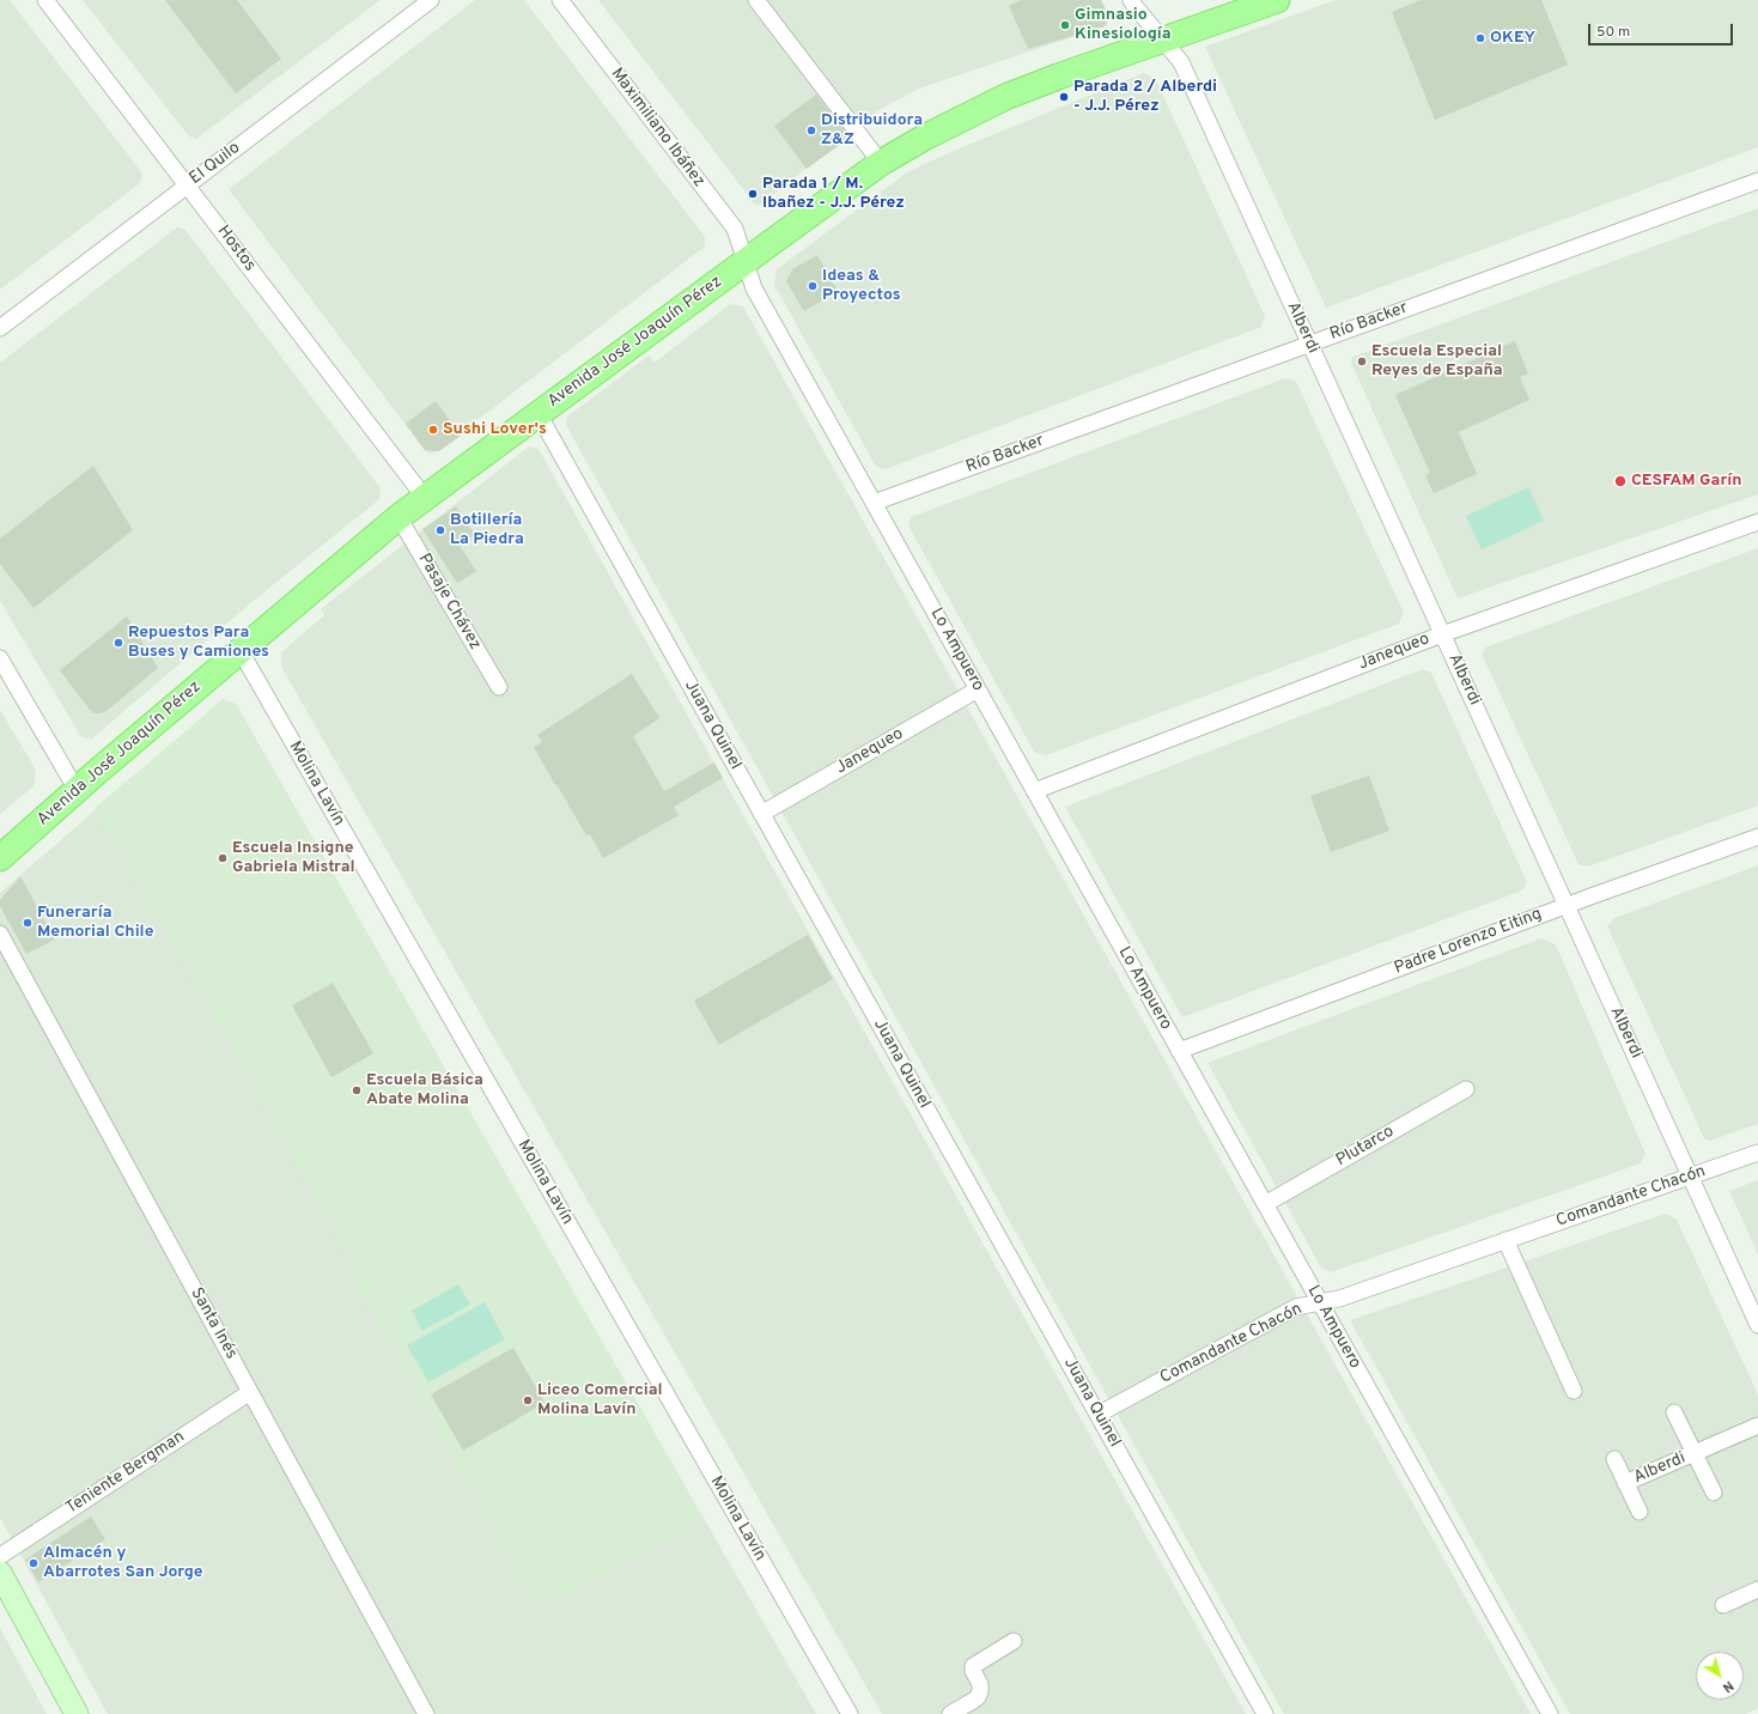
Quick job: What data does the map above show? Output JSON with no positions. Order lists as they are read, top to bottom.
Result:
{
  "streets": {
    "main road": ["Avenida José Joaquín Pérez"],
    "street": [
      "Maximiliano Ibáñez",
      "El Quilo",
      "Hostos",
      "Río Backer",
      "Alberdi",
      "Pasaje Chávez",
      "Lo Ampuero",
      "Janequeo",
      "Juana Quinel",
      "Molina Lavín",
      "Padre Lorenzo Eiting",
      "Plutarco",
      "Comandante Chacón",
      "Santa Inés",
      "Teniente Bergman"
    ]
  },
  "crossings": [
    ["Maximiliano Ibáñez", "Avenida José Joaquín Pérez"],
    ["Maximiliano Ibáñez", "Lo Ampuero"],
    ["El Quilo", "Hostos"],
    ["Hostos", "Avenida José Joaquín Pérez"],
    ["Río Backer", "Alberdi"],
    ["Río Backer", "Lo Ampuero"],
    ["Alberdi", "Avenida José Joaquín Pérez"],
    ["Alberdi", "Janequeo"],
    ["Alberdi", "Padre Lorenzo Eiting"],
    ["Alberdi", "Comandante Chacón"],
    ["Avenida José Joaquín Pérez", "Pasaje Chávez"],
    ["Avenida José Joaquín Pérez", "Lo Ampuero"],
    ["Avenida José Joaquín Pérez", "Juana Quinel"],
    ["Avenida José Joaquín Pérez", "Molina Lavín"],
    ["Lo Ampuero", "Janequeo"],
    ["Lo Ampuero", "Padre Lorenzo Eiting"],
    ["Lo Ampuero", "Plutarco"],
    ["Lo Ampuero", "Comandante Chacón"],
    ["Janequeo", "Juana Quinel"],
    ["Juana Quinel", "Comandante Chacón"],
    ["Santa Inés", "Teniente Bergman"]
  ],
  "places": [
    "Gimnasio Kinesiología",
    "OKEY",
    "Parada 2 / Alberdi - J.J. Pérez",
    "Distribuidora Z&Z",
    "Parada 1 / M. Ibañez - J.J. Pérez",
    "Ideas & Proyectos",
    "Escuela Especial Reyes de España",
    "Sushi Lover's",
    "CESFAM Garín",
    "Botillería La Piedra",
    "Repuestos Para Buses y Camiones",
    "Escuela Insigne Gabriela Mistral",
    "Funeraría Memorial Chile",
    "Escuela Básica Abate Molina",
    "Liceo Comercial Molina Lavín",
    "Almacén y Abarrotes San Jorge"
  ],
  "scale_bar": "50 m",
  "north": "bottom right"
}
